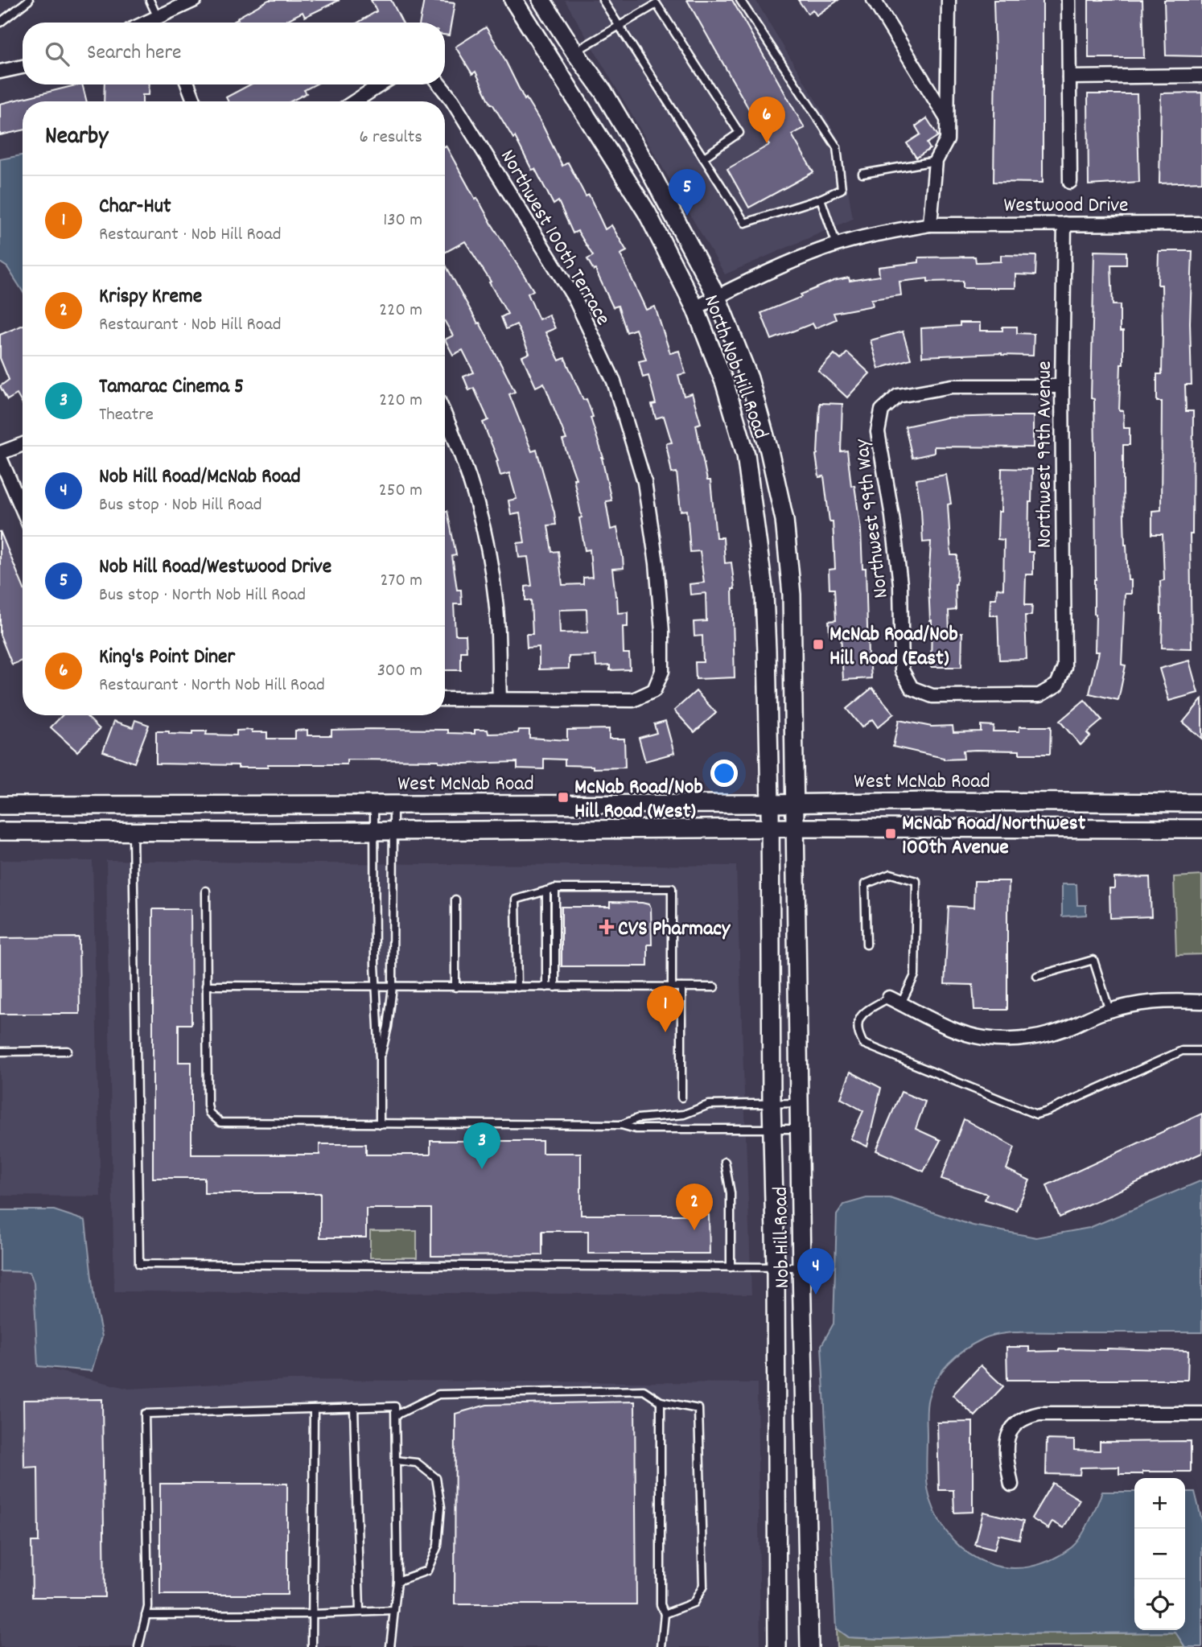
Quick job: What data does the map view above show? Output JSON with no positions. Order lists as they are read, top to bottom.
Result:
{
  "streets": {
    "main road": ["North Nob Hill Road", "West McNab Road", "Nob Hill Road"],
    "street": [
      "Westwood Drive",
      "Northwest 100th Terrace",
      "Northwest 99th Avenue",
      "Northwest 99th Way"
    ]
  },
  "crossings": [
    ["Westwood Drive", "North Nob Hill Road"],
    ["Westwood Drive", "Northwest 99th Avenue"],
    ["North Nob Hill Road", "West McNab Road"],
    ["North Nob Hill Road", "Nob Hill Road"],
    ["Northwest 99th Avenue", "Northwest 99th Way"]
  ],
  "places": {
    "transit": ["McNab Road/Nob Hill Road (East)", "McNab Road/Nob Hill Road (West)", "McNab Road/Northwest 100th Avenue"],
    "health": ["CVS Pharmacy"]
  },
  "page": {
    "search": "Search here",
    "pins": [
      "6",
      "5",
      "1",
      "3",
      "2",
      "4"
    ],
    "heading": ["Nearby", "6 results"],
    "list": [
      {
        "mark": "1",
        "name": "Char-Hut",
        "note": "Restaurant · Nob Hill Road",
        "value": "130 m"
      },
      {
        "mark": "2",
        "name": "Krispy Kreme",
        "note": "Restaurant · Nob Hill Road",
        "value": "220 m"
      },
      {
        "mark": "3",
        "name": "Tamarac Cinema 5",
        "note": "Theatre",
        "value": "220 m"
      },
      {
        "mark": "4",
        "name": "Nob Hill Road/McNab Road",
        "note": "Bus stop · Nob Hill Road",
        "value": "250 m"
      },
      {
        "mark": "5",
        "name": "Nob Hill Road/Westwood Drive",
        "note": "Bus stop · North Nob Hill Road",
        "value": "270 m"
      },
      {
        "mark": "6",
        "name": "King's Point Diner",
        "note": "Restaurant · North Nob Hill Road",
        "value": "300 m"
      }
    ],
    "map_buttons": ["+", "−"]
  }
}
